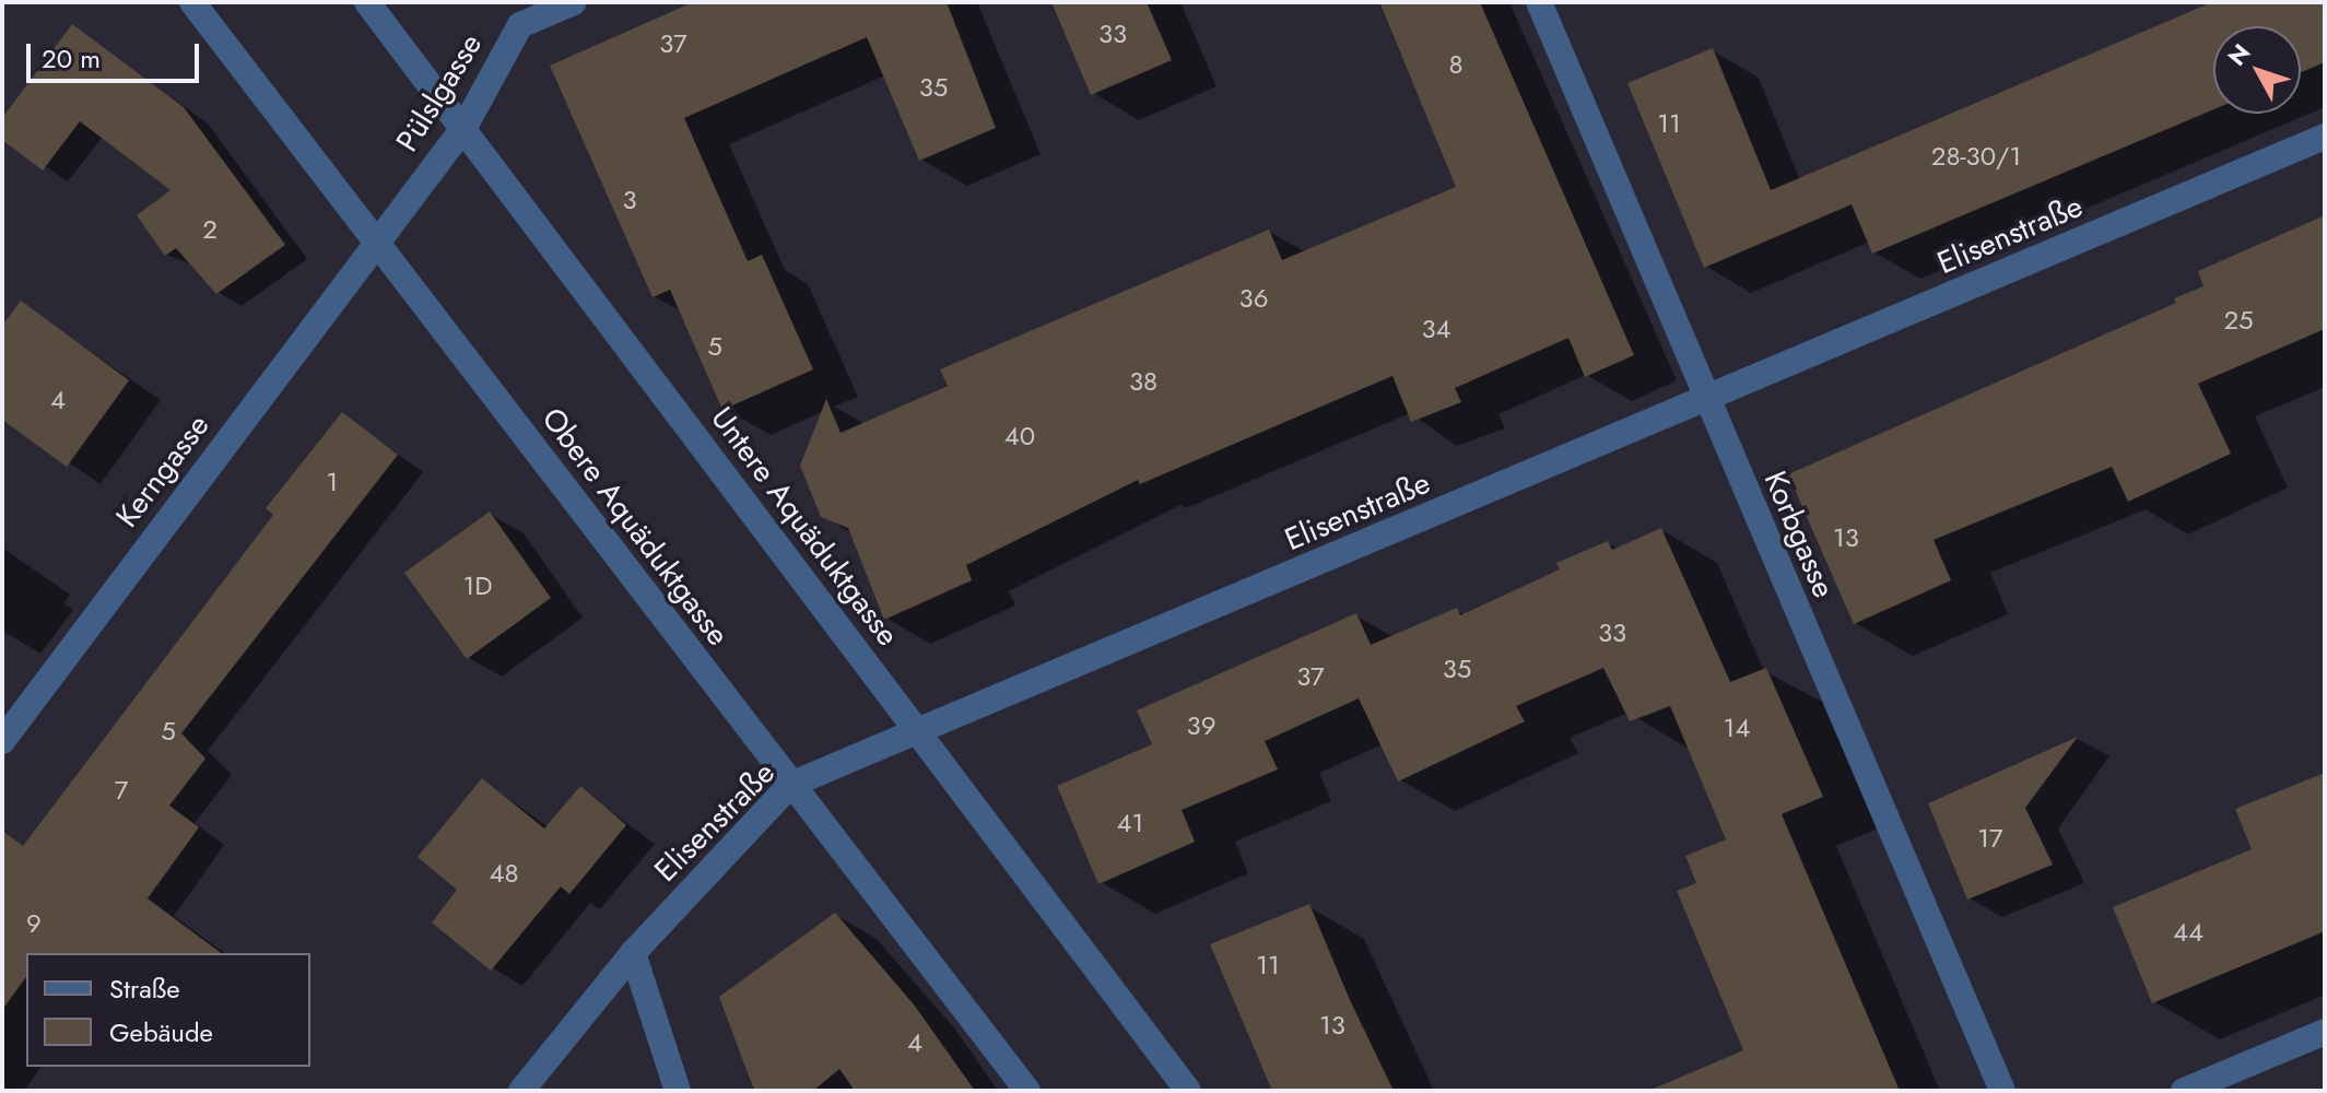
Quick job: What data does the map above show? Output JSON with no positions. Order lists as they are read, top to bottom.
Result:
{
  "streets": {
    "street": [
      "Pülslgasse",
      "Elisenstraße",
      "Kerngasse",
      "Obere Aquäduktgasse",
      "Untere Aquäduktgasse",
      "Korbgasse"
    ]
  },
  "crossings": [
    ["Pülslgasse", "Kerngasse"],
    ["Pülslgasse", "Obere Aquäduktgasse"],
    ["Pülslgasse", "Untere Aquäduktgasse"],
    ["Elisenstraße", "Obere Aquäduktgasse"],
    ["Elisenstraße", "Untere Aquäduktgasse"],
    ["Elisenstraße", "Korbgasse"],
    ["Kerngasse", "Obere Aquäduktgasse"]
  ],
  "house_numbers": [
    "33",
    "37",
    "8",
    "35",
    "11",
    "28-30/1",
    "3",
    "2",
    "36",
    "25",
    "34",
    "5",
    "38",
    "4",
    "40",
    "1",
    "13",
    "1D",
    "33",
    "35",
    "37",
    "39",
    "14",
    "5",
    "7",
    "41",
    "17",
    "48",
    "9",
    "44",
    "11",
    "13",
    "4"
  ],
  "legend": ["Straße", "Gebäude"],
  "scale_bar": "20 m",
  "north": "top left"
}
